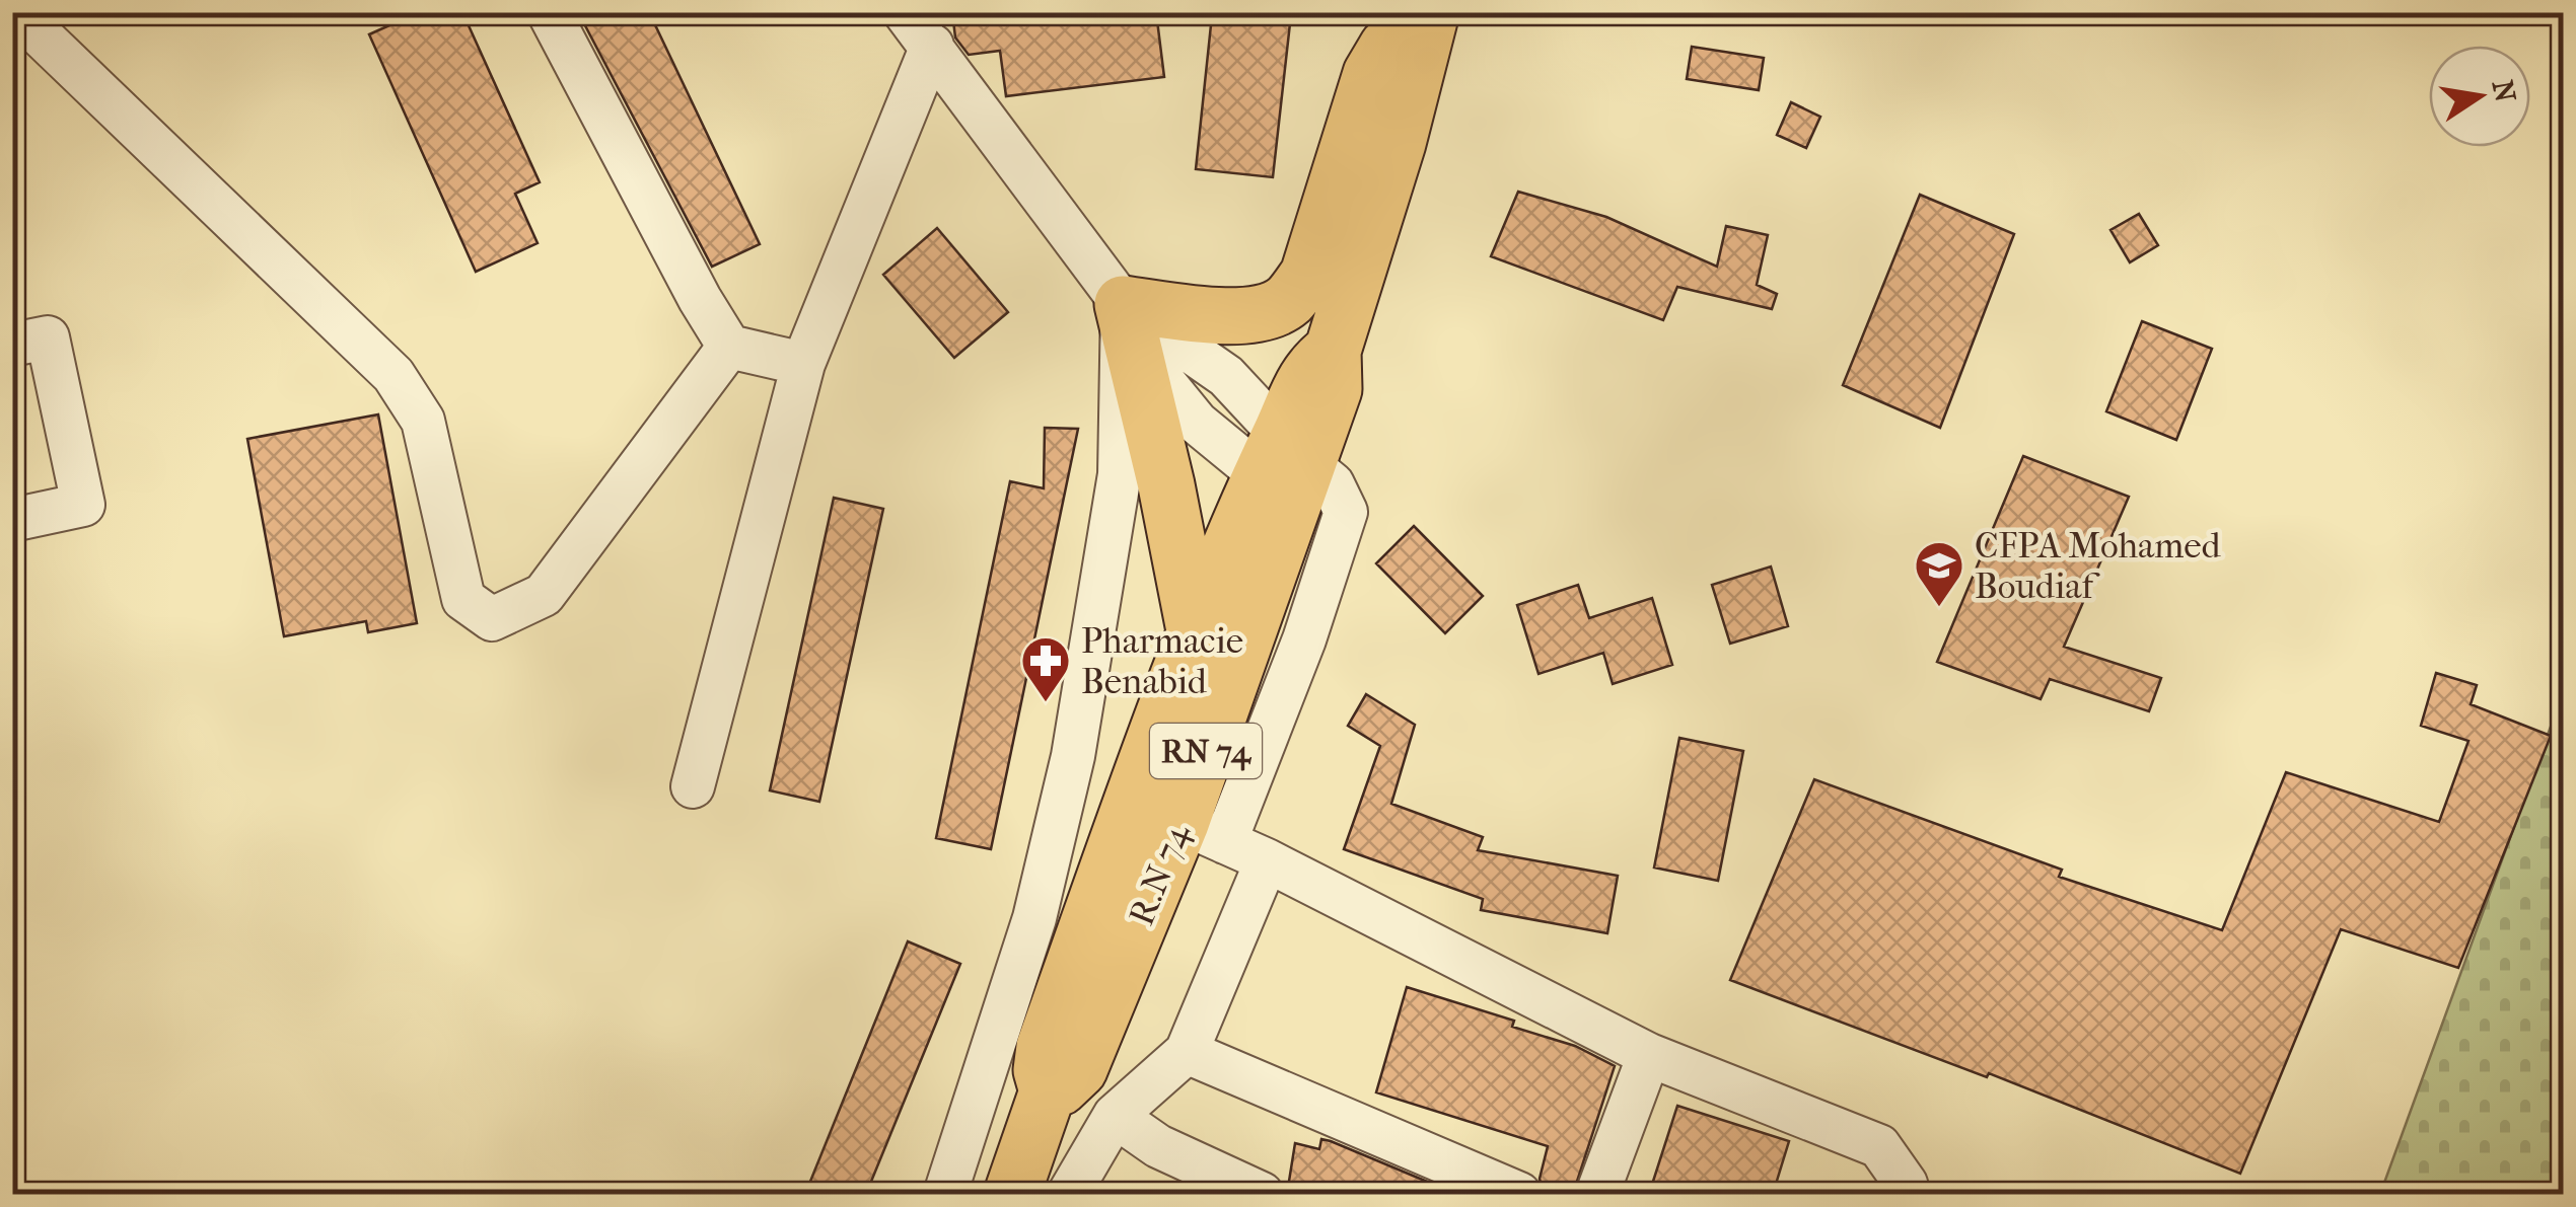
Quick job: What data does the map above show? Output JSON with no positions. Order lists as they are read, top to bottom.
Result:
{
  "streets": {
    "main road": ["RN 74", "R.N 74"]
  },
  "places": {
    "school or university": ["CFPA Mohamed Boudiaf"],
    "pharmacy": ["Pharmacie Benabid"]
  },
  "north": "right"
}
